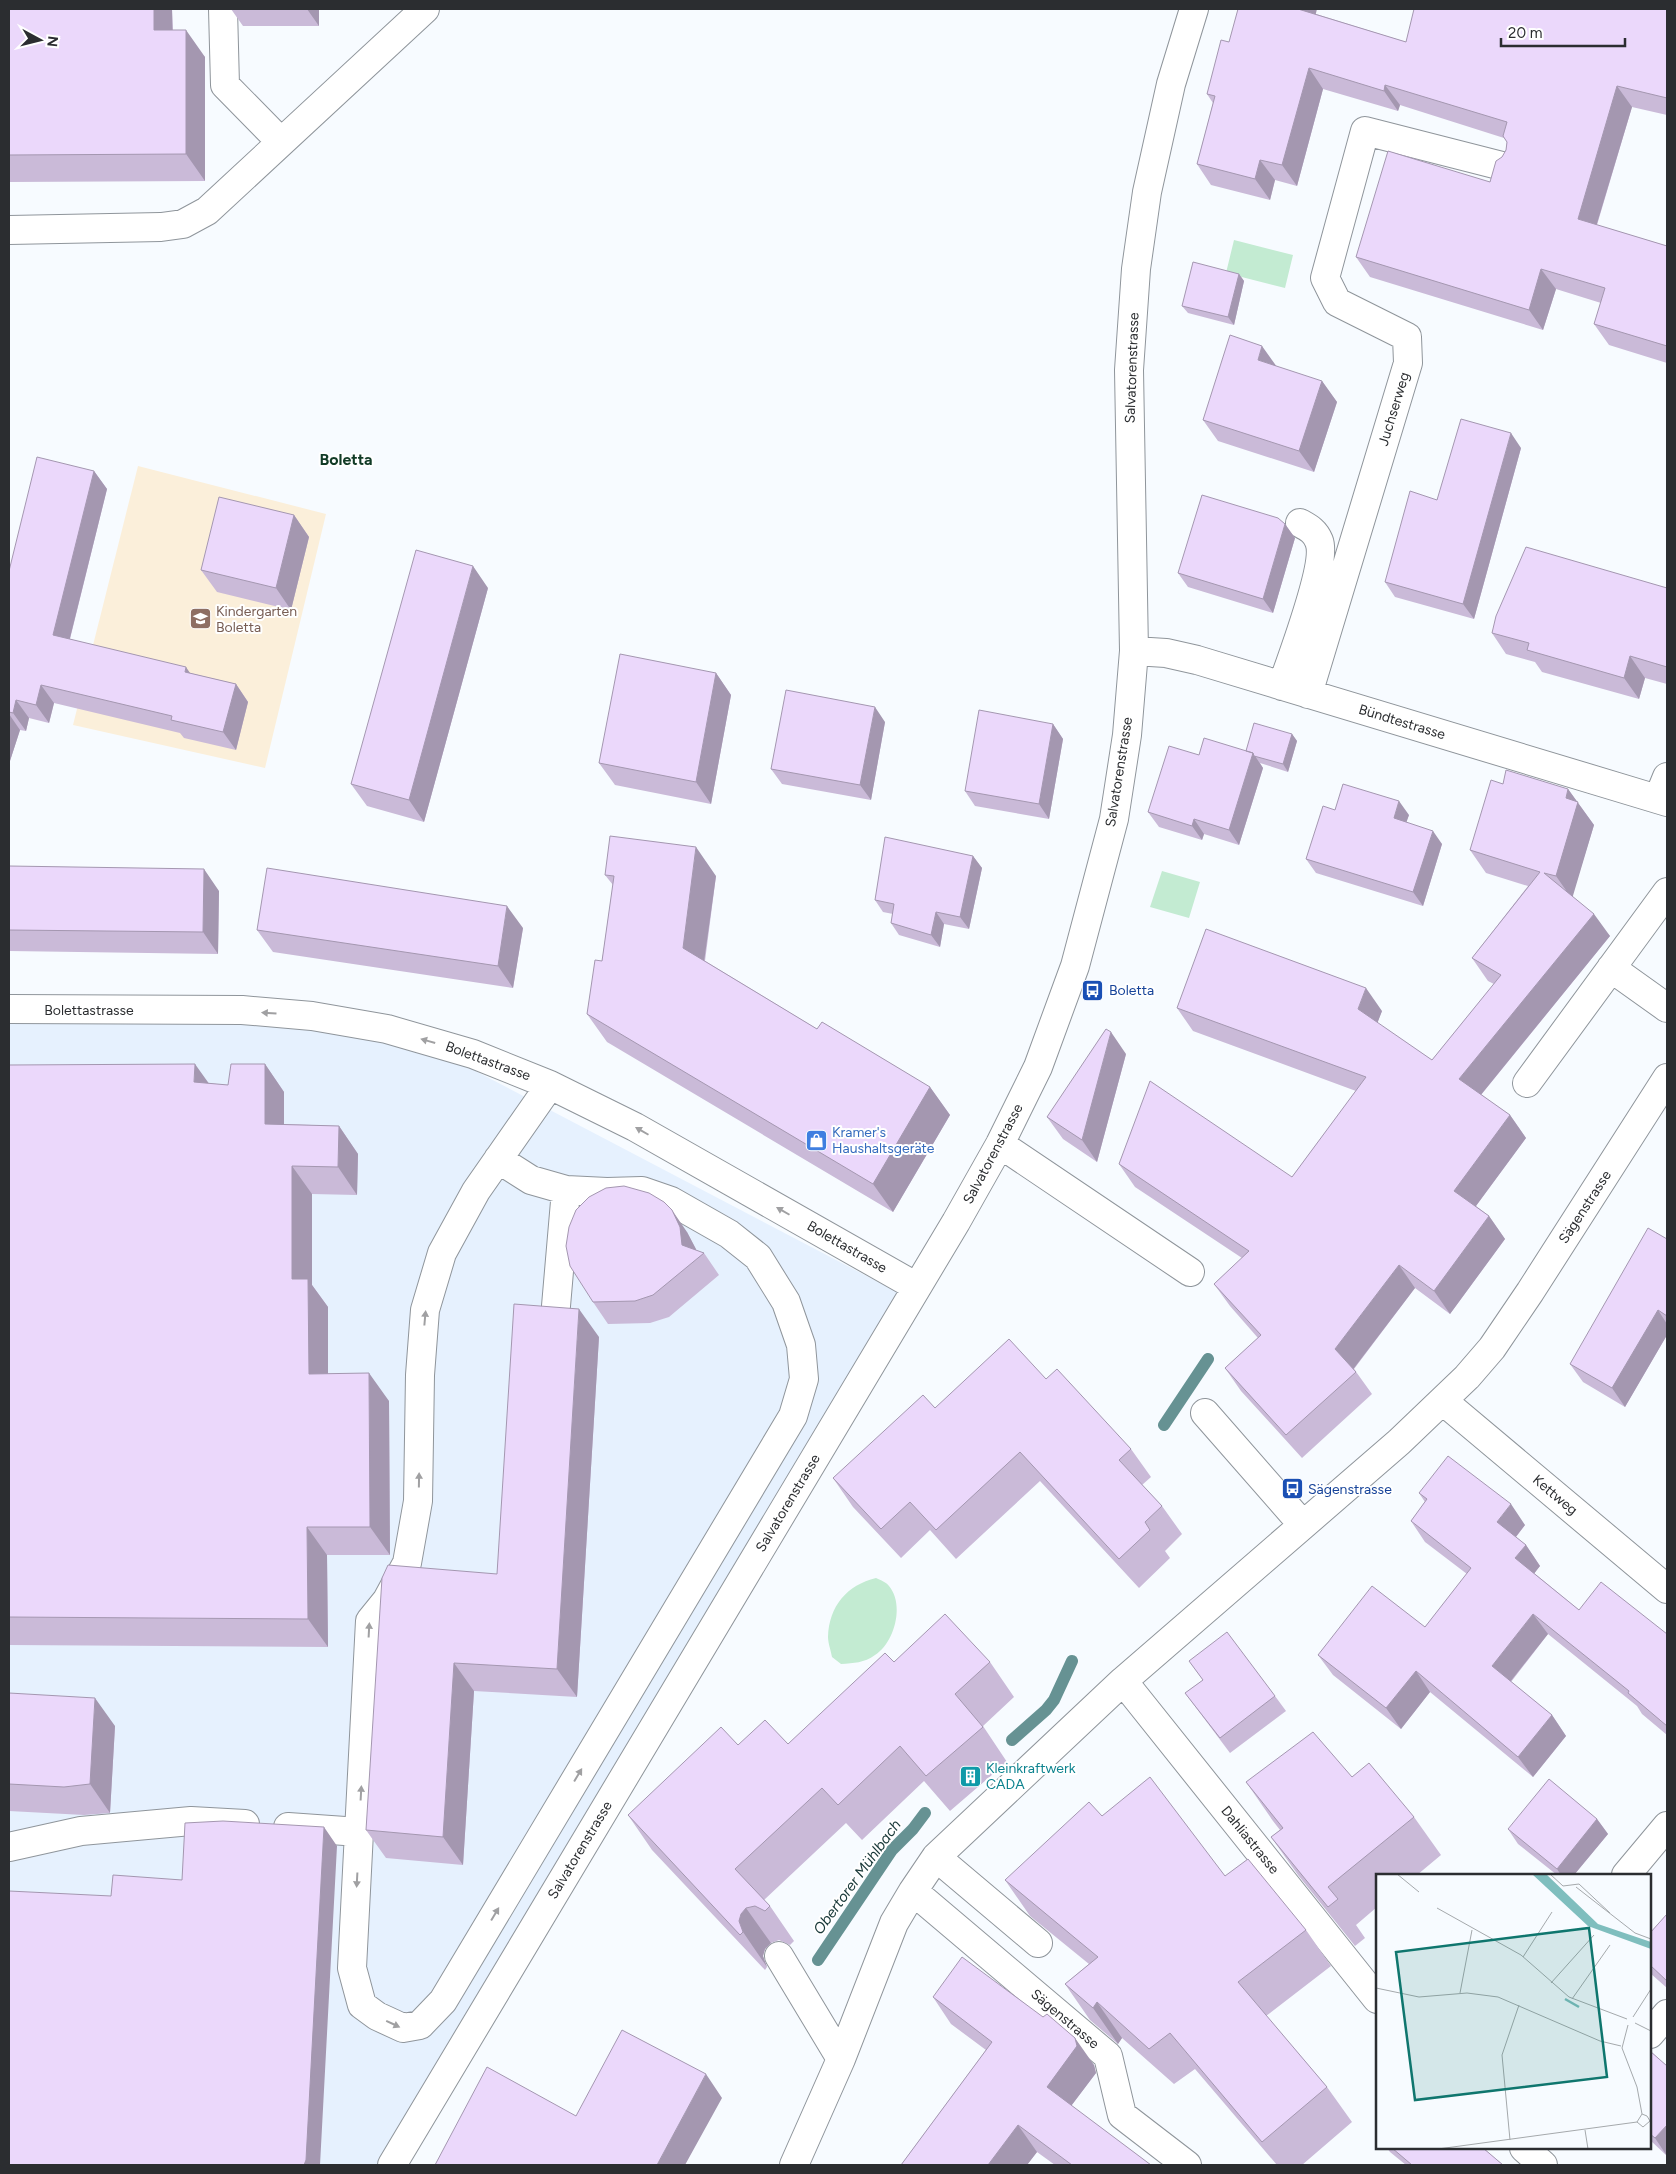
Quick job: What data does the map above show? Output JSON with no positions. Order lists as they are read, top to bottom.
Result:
{
  "streets": {
    "street": [
      "Salvatorenstrasse",
      "Juchserweg",
      "Bündtestrasse",
      "Bolettastrasse",
      "Sägenstrasse",
      "Kettweg",
      "Dahliastrasse"
    ]
  },
  "crossings": [
    ["Salvatorenstrasse", "Bündtestrasse"],
    ["Salvatorenstrasse", "Bolettastrasse"],
    ["Juchserweg", "Bündtestrasse"],
    ["Sägenstrasse", "Kettweg"],
    ["Sägenstrasse", "Dahliastrasse"]
  ],
  "one_way": ["Bolettastrasse"],
  "districts": ["Boletta"],
  "water": ["Obertorer Mühlbach"],
  "places": {
    "school or university": ["Kindergarten Boletta"],
    "bus stop": ["Boletta", "Sägenstrasse"],
    "shop": ["Kramer's Haushaltsgeräte"],
    "building": ["Kleinkraftwerk CADA"]
  },
  "scale_bar": "20 m",
  "north": "right"
}
